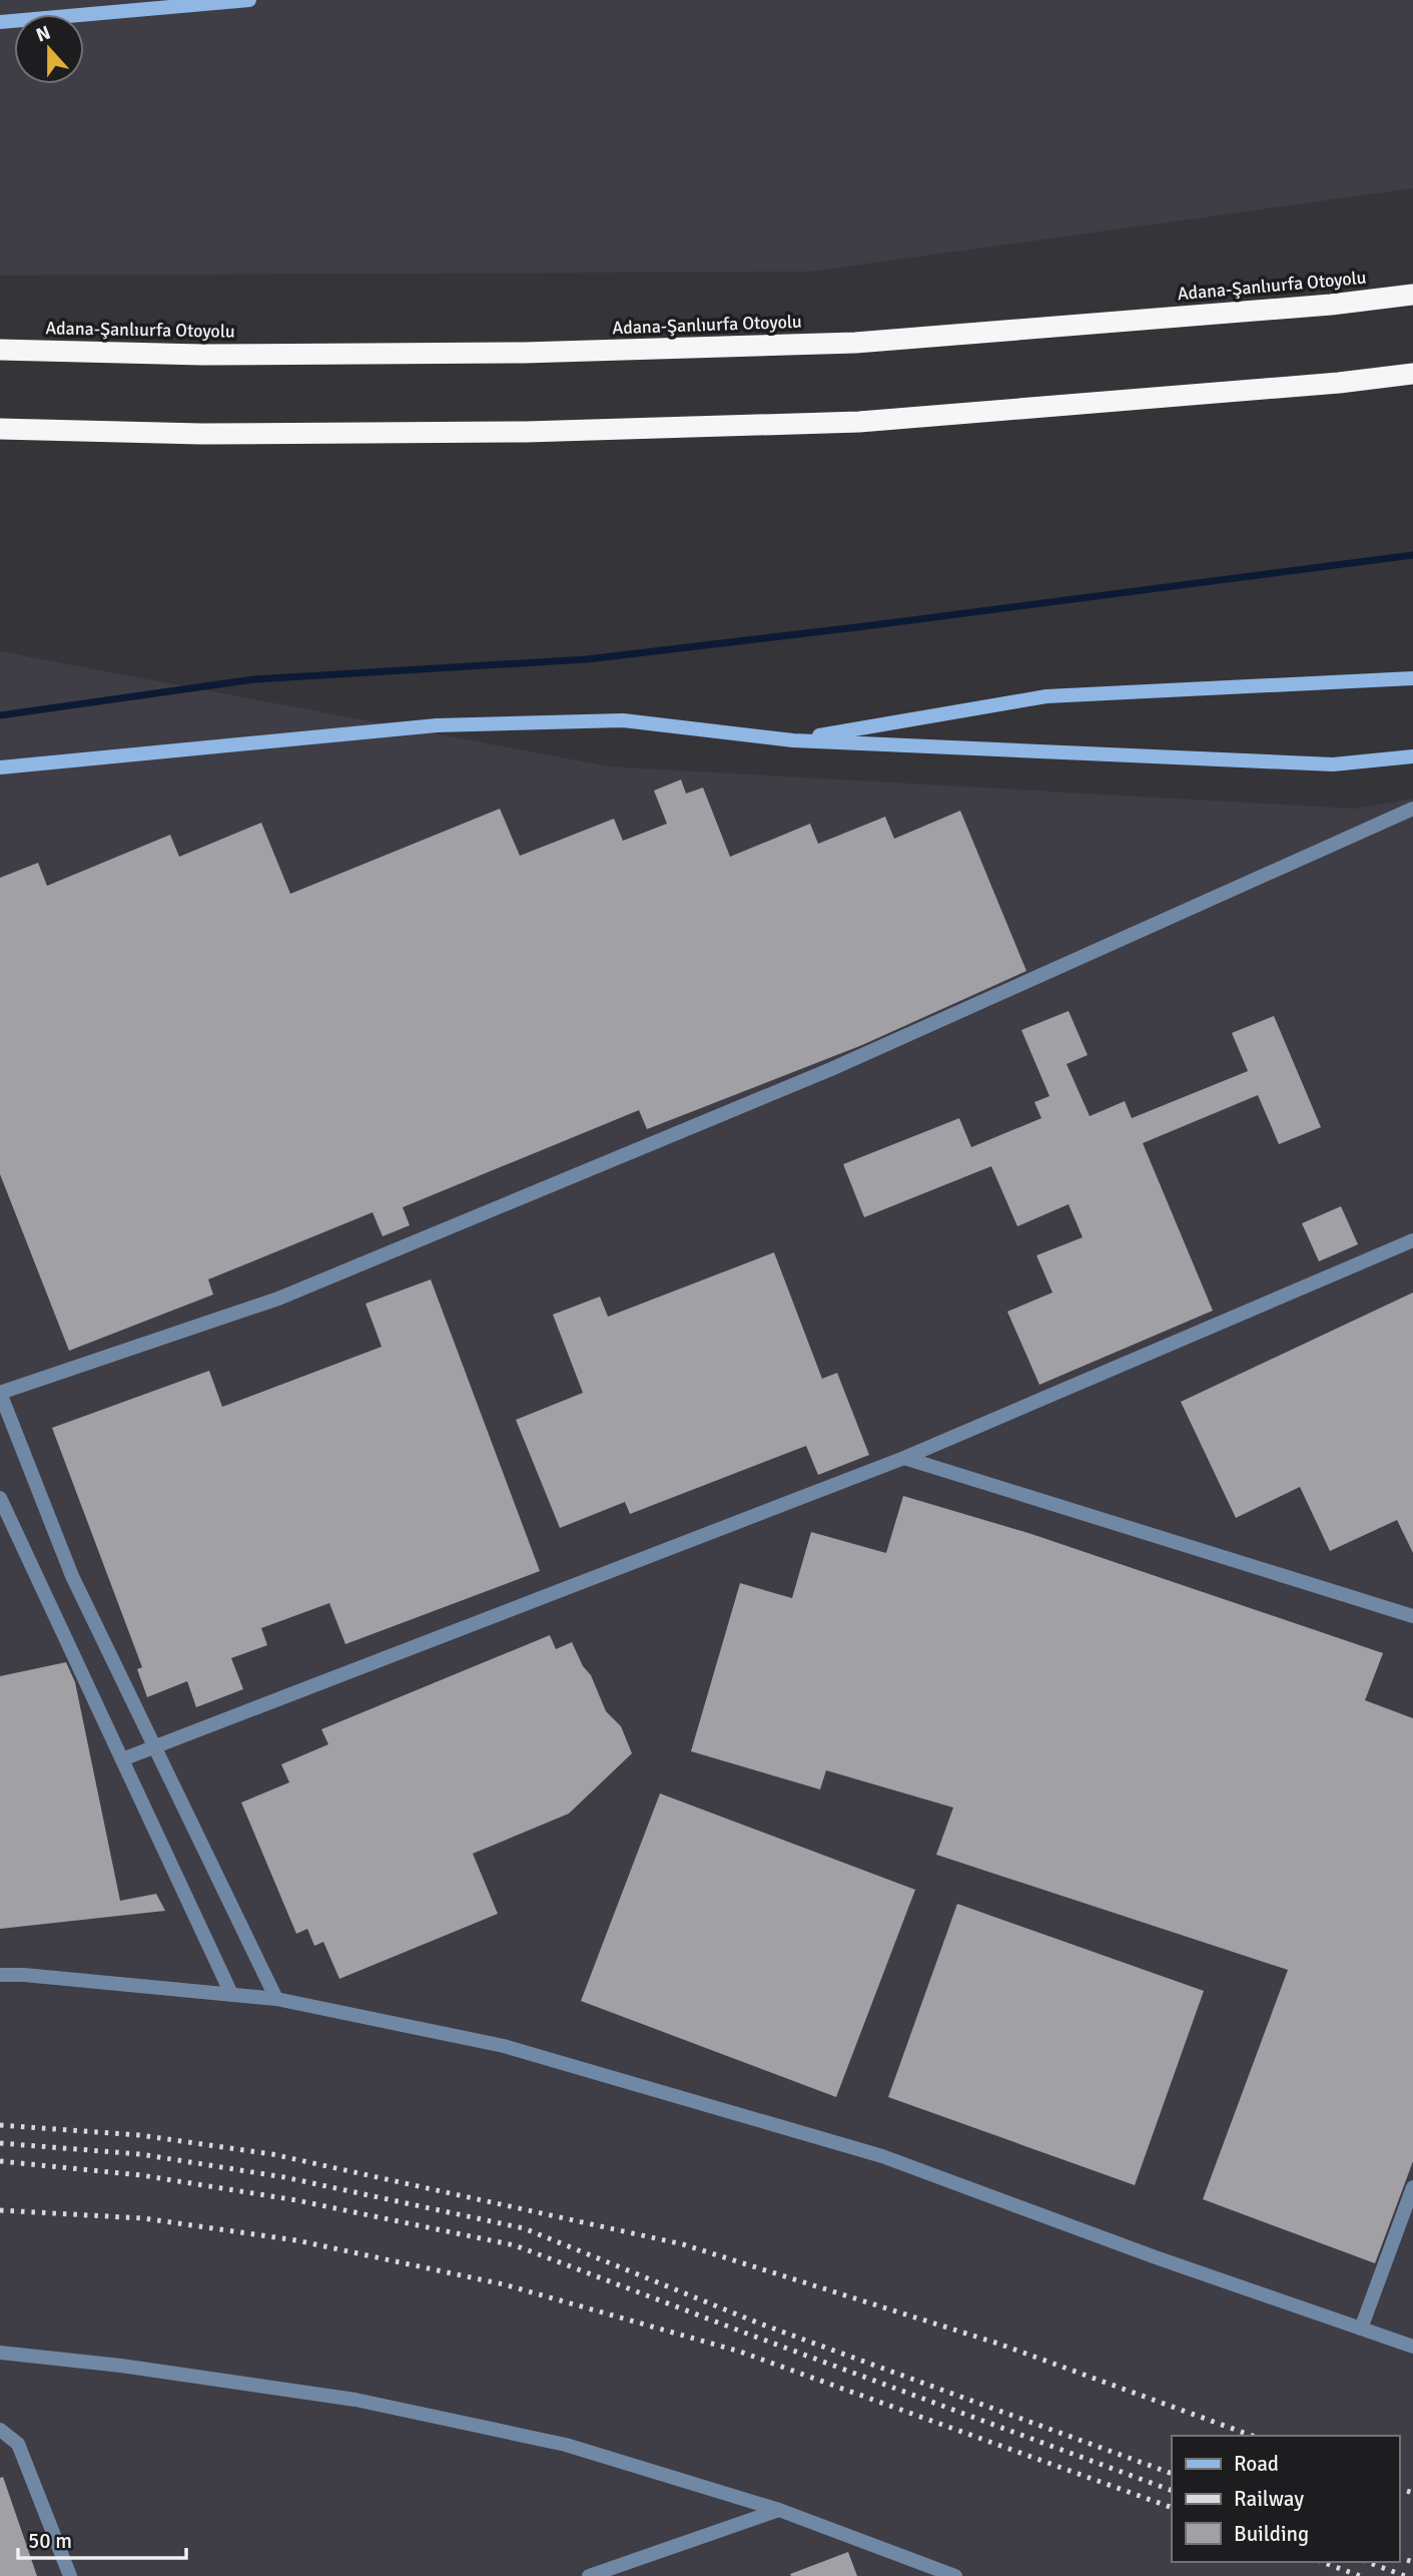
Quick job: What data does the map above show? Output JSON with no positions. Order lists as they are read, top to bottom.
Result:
{
  "streets": {
    "highway": ["Adana-Şanlıurfa Otoyolu"]
  },
  "legend": ["Road", "Railway", "Building"],
  "scale_bar": "50 m",
  "north": "top"
}
